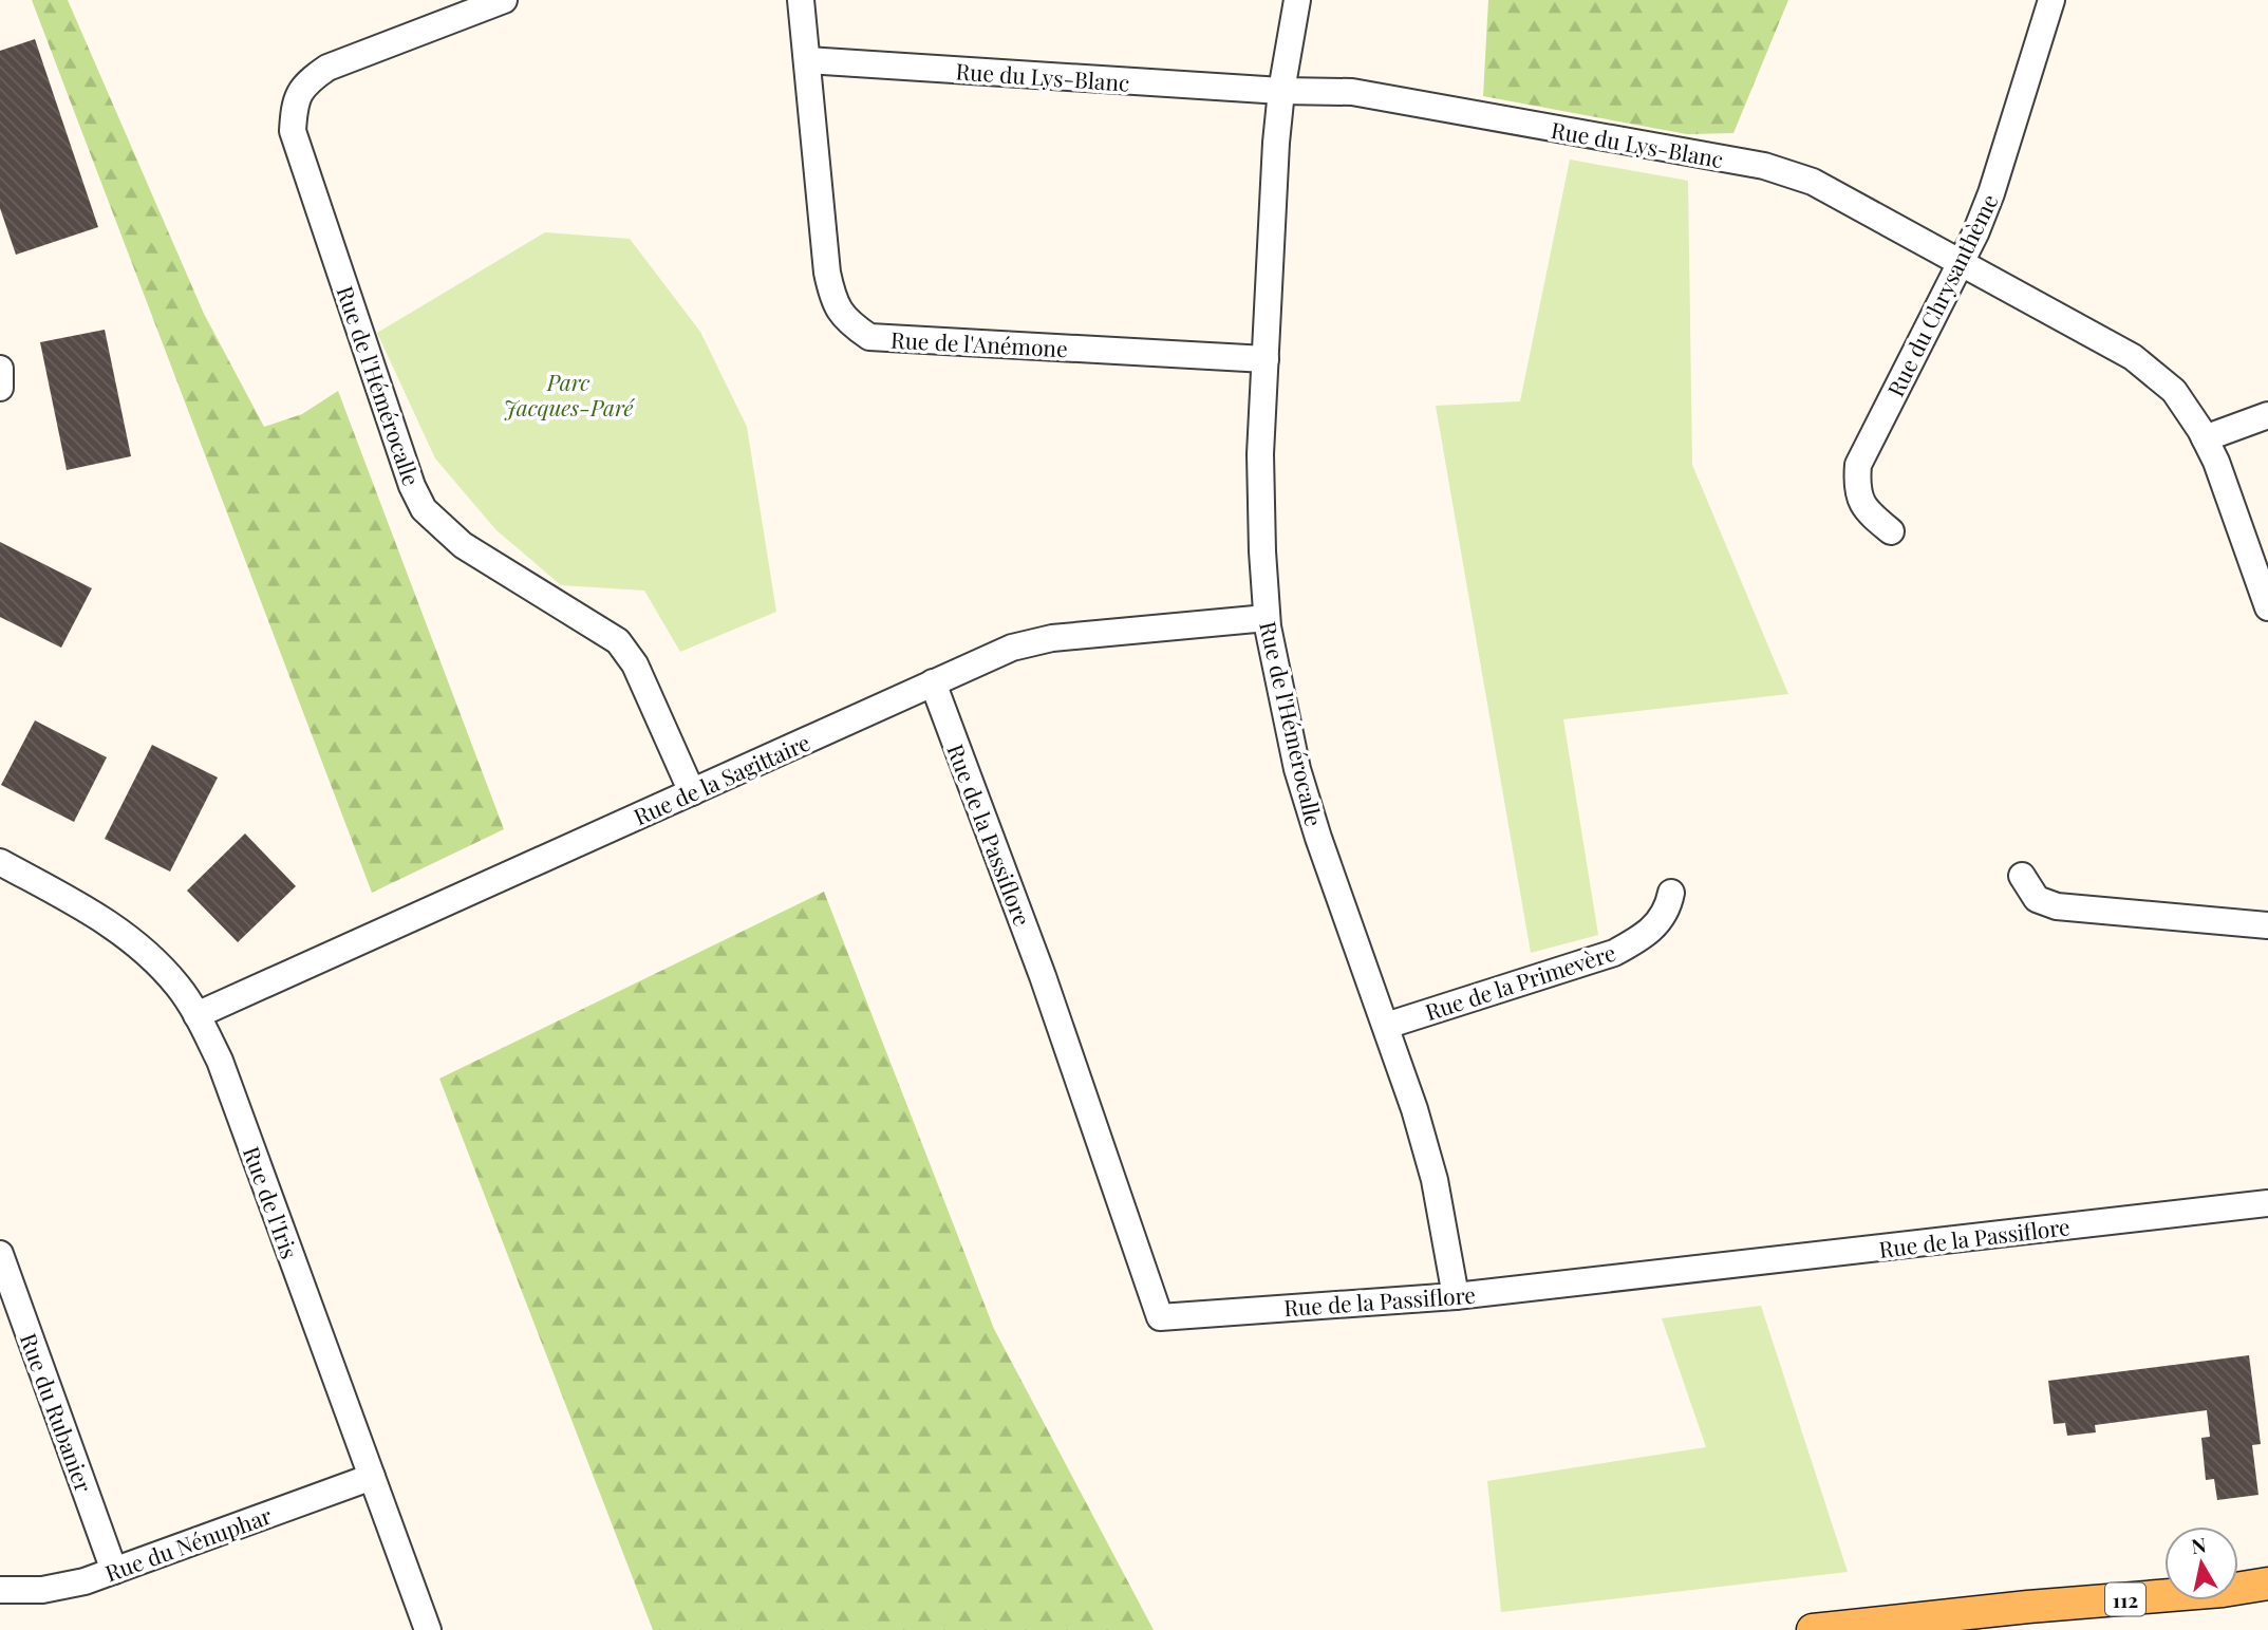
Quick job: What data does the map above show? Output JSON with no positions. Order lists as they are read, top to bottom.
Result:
{
  "streets": {
    "main road": ["112"],
    "street": [
      "Rue du Lys-Blanc",
      "Rue du Chrysanthème",
      "Rue de l'Anémone",
      "Rue de l'Hémérocalle",
      "Rue de la Sagittaire",
      "Rue de la Passiflore",
      "Rue de la Primevère",
      "Rue de l'Iris",
      "Rue du Rubanier",
      "Rue du Nénuphar"
    ]
  },
  "crossings": [
    ["Rue du Lys-Blanc", "Rue du Chrysanthème"],
    ["Rue du Lys-Blanc", "Rue de l'Anémone"],
    ["Rue du Lys-Blanc", "Rue de l'Hémérocalle"],
    ["Rue de l'Anémone", "Rue de l'Hémérocalle"],
    ["Rue de l'Hémérocalle", "Rue de la Sagittaire"],
    ["Rue de l'Hémérocalle", "Rue de la Passiflore"],
    ["Rue de l'Hémérocalle", "Rue de la Primevère"],
    ["Rue de la Sagittaire", "Rue de la Passiflore"],
    ["Rue de la Sagittaire", "Rue de l'Iris"],
    ["Rue de l'Iris", "Rue du Nénuphar"],
    ["Rue du Rubanier", "Rue du Nénuphar"]
  ],
  "parks": ["Parc Jacques-Paré"],
  "north": "top"
}
